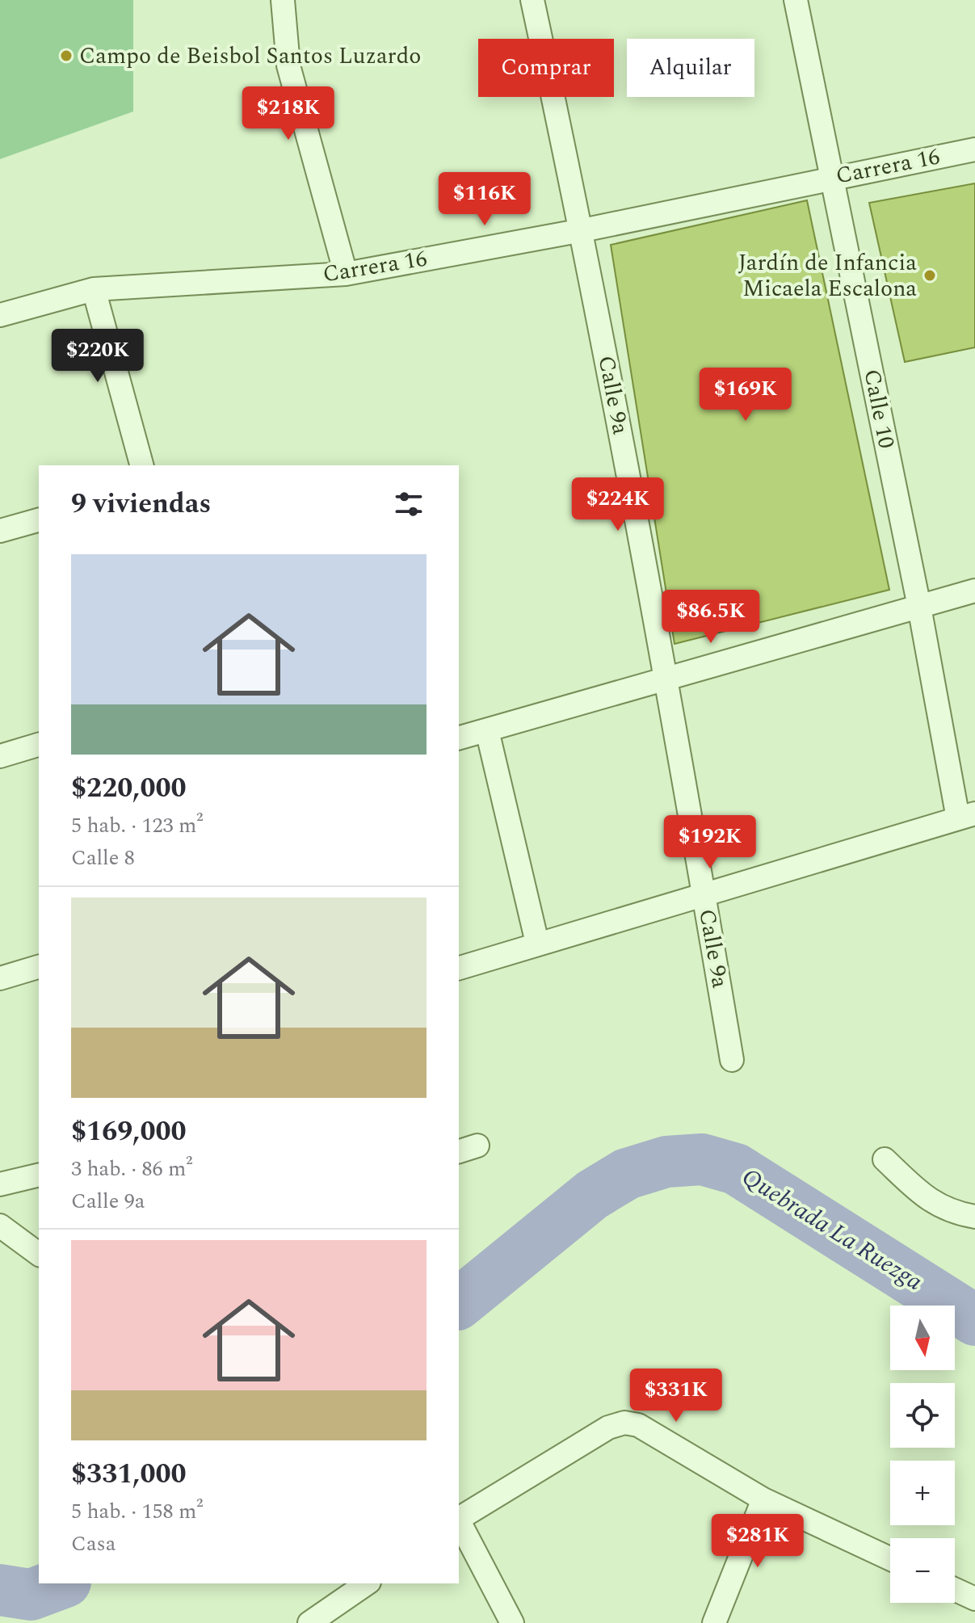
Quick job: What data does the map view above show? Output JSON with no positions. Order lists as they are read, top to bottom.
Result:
{
  "streets": {
    "street": ["Carrera 16", "Calle 9a", "Calle 10"]
  },
  "crossings": [
    ["Carrera 16", "Calle 9a"],
    ["Carrera 16", "Calle 10"]
  ],
  "water": ["Quebrada La Ruezga"],
  "places": ["Campo de Beisbol Santos Luzardo", "Jardín de Infancia Micaela Escalona"],
  "north": "bottom",
  "page": {
    "chip": ["Comprar", "Alquilar"],
    "price": [
      "$218K",
      "$116K",
      "$220K",
      "$169K",
      "$224K",
      "$86.5K",
      "$192K",
      "$331K",
      "$281K"
    ],
    "heading": "9 viviendas",
    "list": [
      {
        "name": "$220,000",
        "note": "5 hab. · 123 m² · Calle 8"
      },
      {
        "name": "$169,000",
        "note": "3 hab. · 86 m² · Calle 9a"
      },
      {
        "name": "$331,000",
        "note": "5 hab. · 158 m² · Casa"
      }
    ],
    "map_buttons": ["+", "−"]
  }
}
